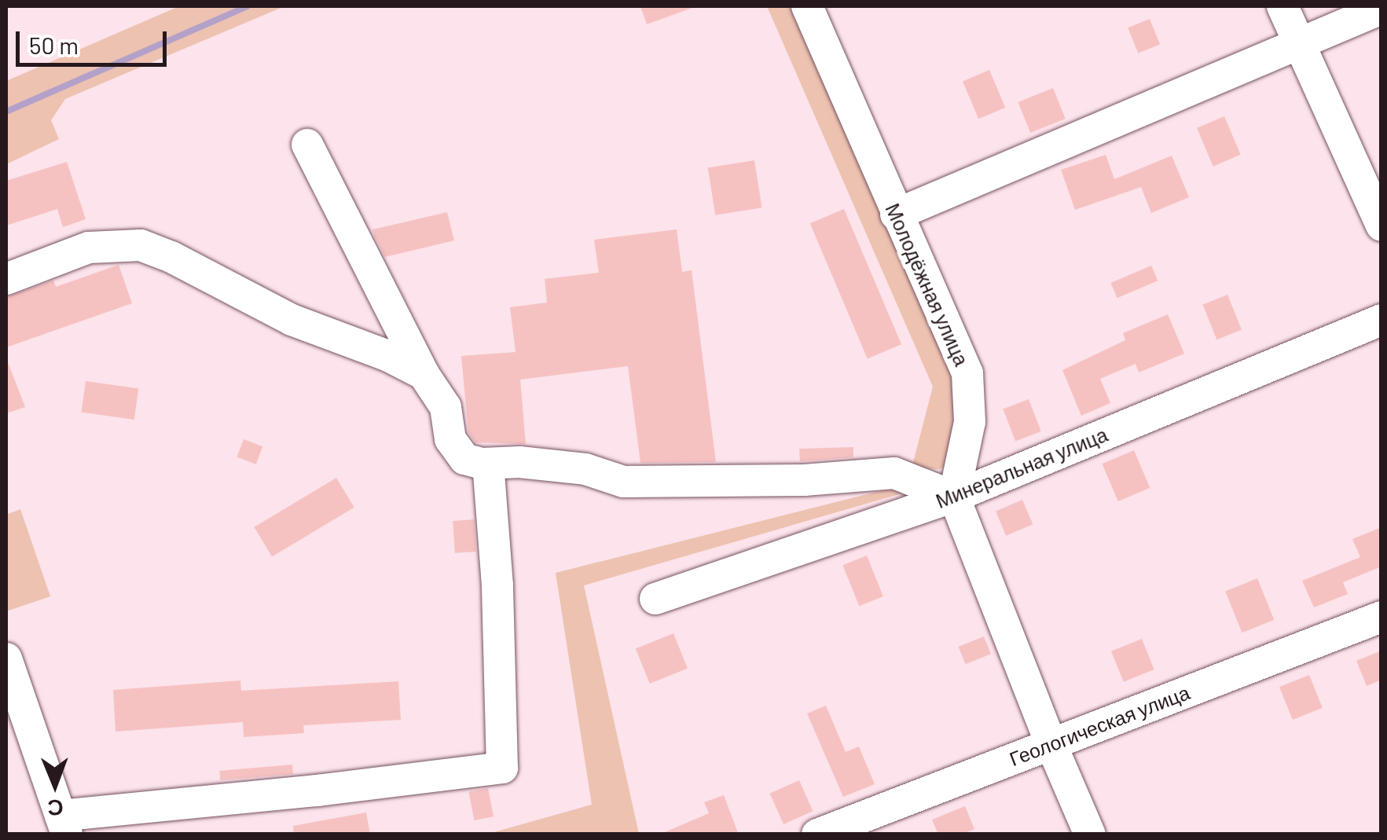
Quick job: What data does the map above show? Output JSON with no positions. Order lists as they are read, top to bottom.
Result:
{
  "streets": {
    "street": ["Молодёжная улица", "Минеральная улица", "Геологическая улица"]
  },
  "crossings": [
    ["Молодёжная улица", "Минеральная улица"]
  ],
  "scale_bar": "50 m",
  "north": "bottom"
}
